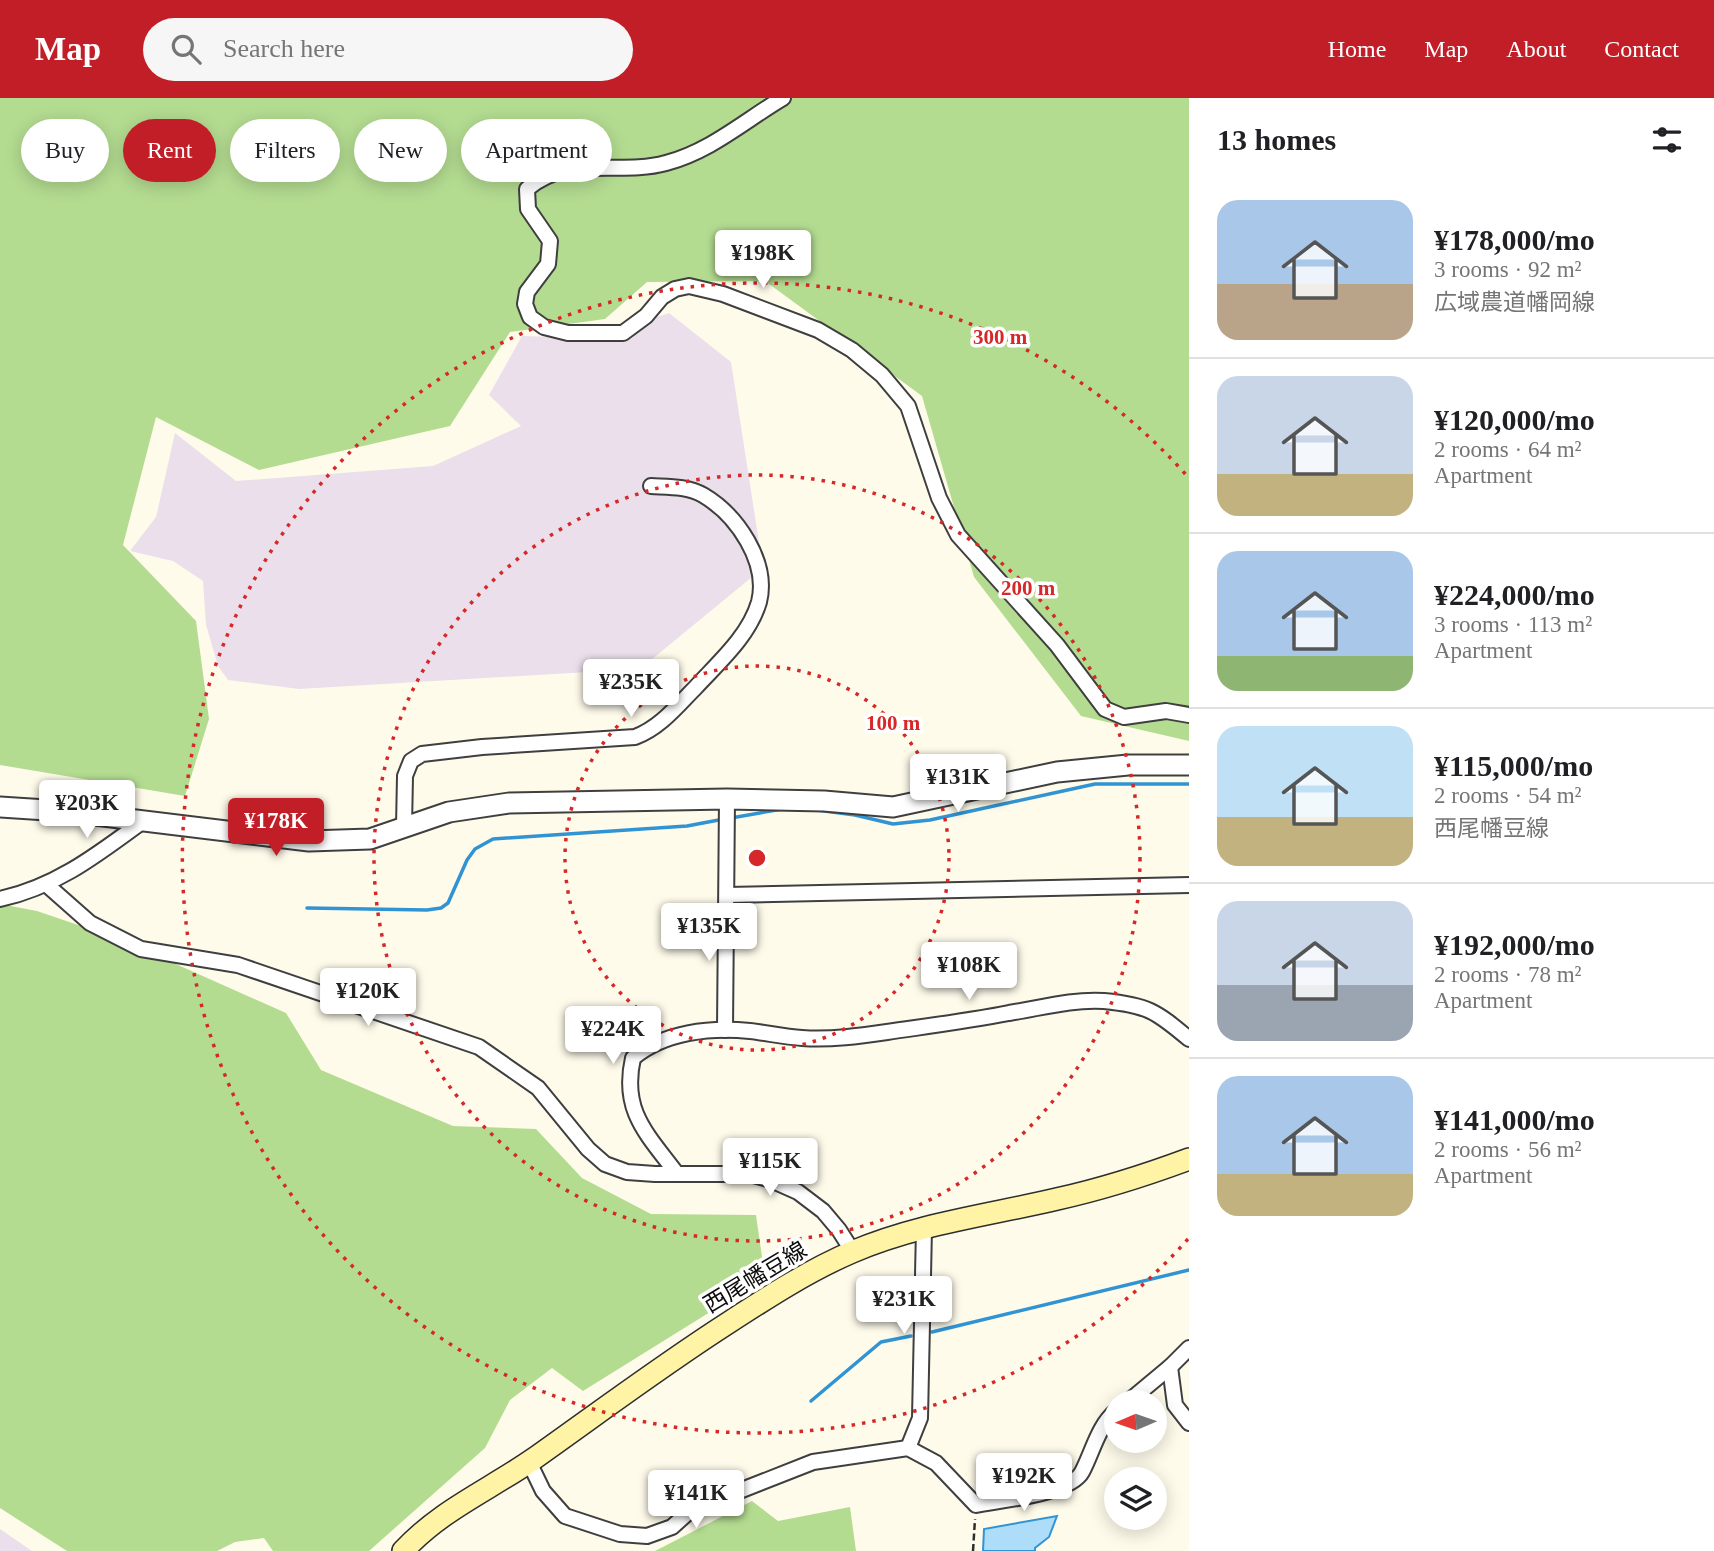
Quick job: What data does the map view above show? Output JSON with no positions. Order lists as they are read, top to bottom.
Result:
{
  "streets": {
    "main road": ["西尾幡豆線"]
  },
  "north": "left",
  "page": {
    "header": "Map",
    "search": "Search here",
    "nav": [
      "Home",
      "Map",
      "About",
      "Contact"
    ],
    "heading": "13 homes",
    "chip": [
      "Buy",
      "Rent",
      "Filters",
      "New",
      "Apartment"
    ],
    "list": [
      {
        "name": "¥178,000/mo",
        "note": "3 rooms · 92 m² · 広域農道幡岡線"
      },
      {
        "name": "¥120,000/mo",
        "note": "2 rooms · 64 m² · Apartment"
      },
      {
        "name": "¥224,000/mo",
        "note": "3 rooms · 113 m² · Apartment"
      },
      {
        "name": "¥115,000/mo",
        "note": "2 rooms · 54 m² · 西尾幡豆線"
      },
      {
        "name": "¥192,000/mo",
        "note": "2 rooms · 78 m² · Apartment"
      },
      {
        "name": "¥141,000/mo",
        "note": "2 rooms · 56 m² · Apartment"
      }
    ],
    "price": [
      "¥198K",
      "¥235K",
      "¥131K",
      "¥203K",
      "¥178K",
      "¥135K",
      "¥108K",
      "¥120K",
      "¥224K",
      "¥115K",
      "¥231K",
      "¥192K",
      "¥141K"
    ]
  },
  "rings": ["300 m", "200 m", "100 m"]
}
